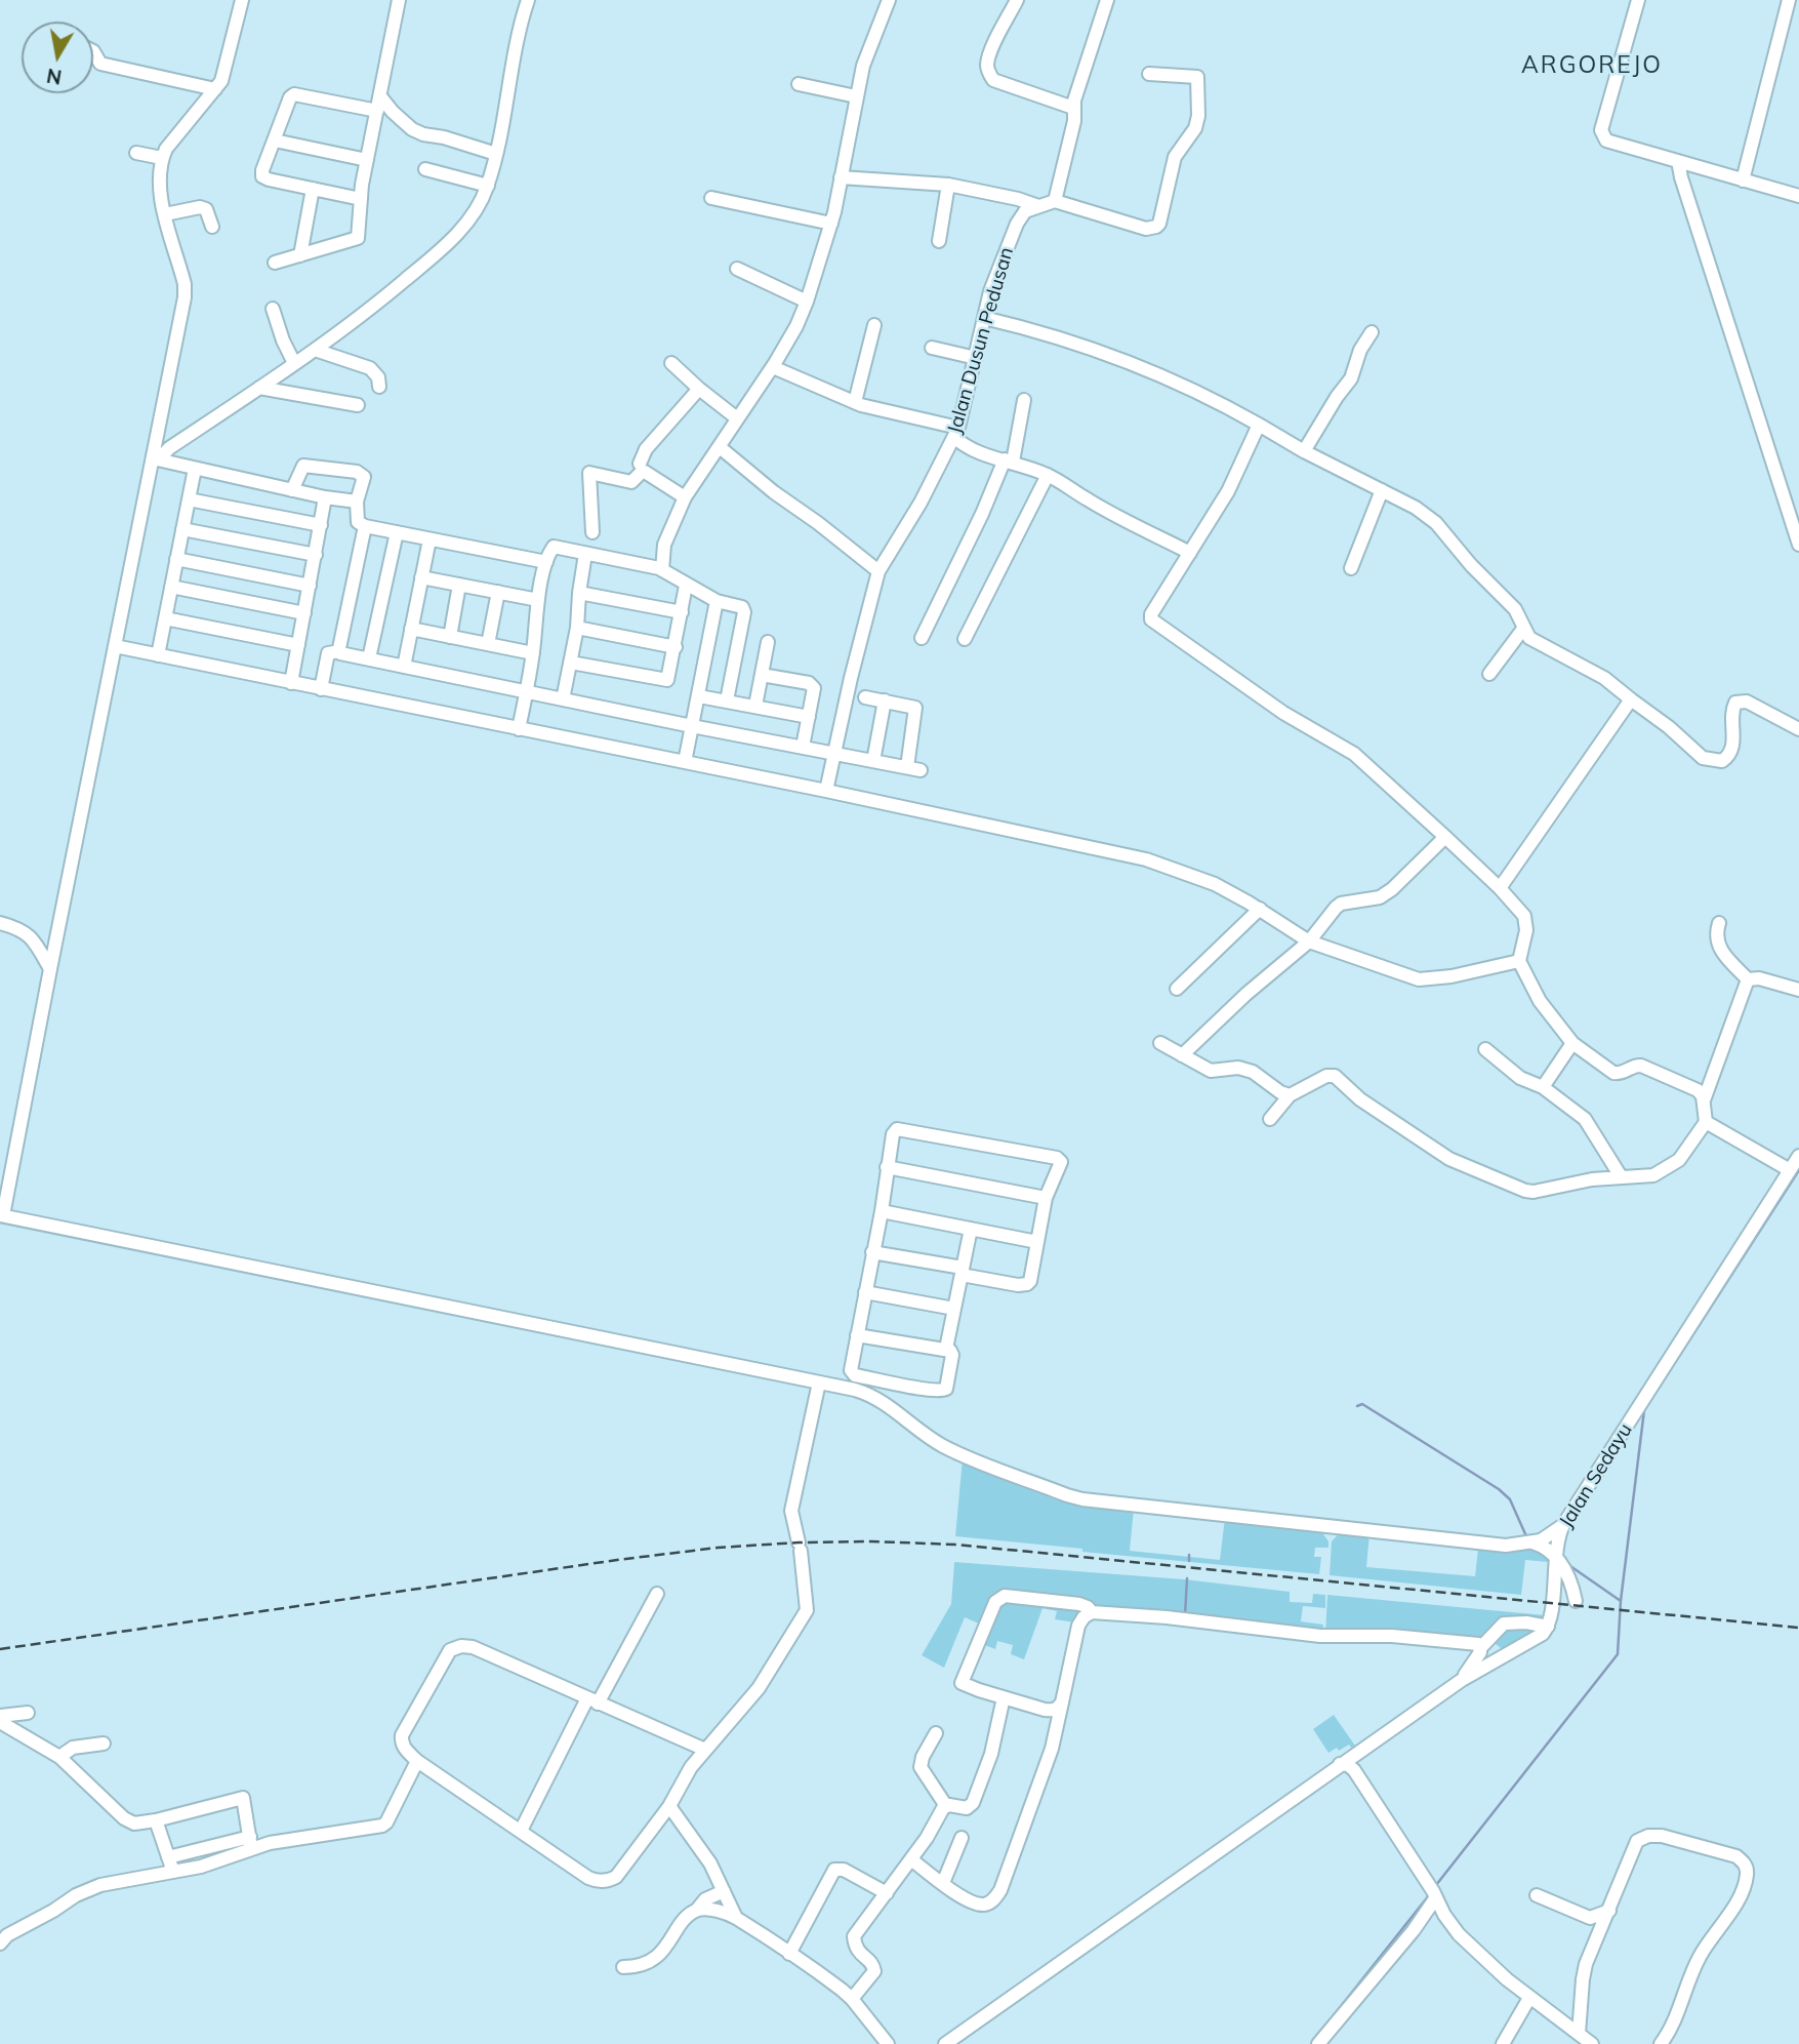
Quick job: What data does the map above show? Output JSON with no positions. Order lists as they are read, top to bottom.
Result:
{
  "streets": {
    "street": ["Jalan Dusun Pedusan", "Jalan Sedayu"]
  },
  "districts": ["ARGOREJO"],
  "north": "bottom"
}
